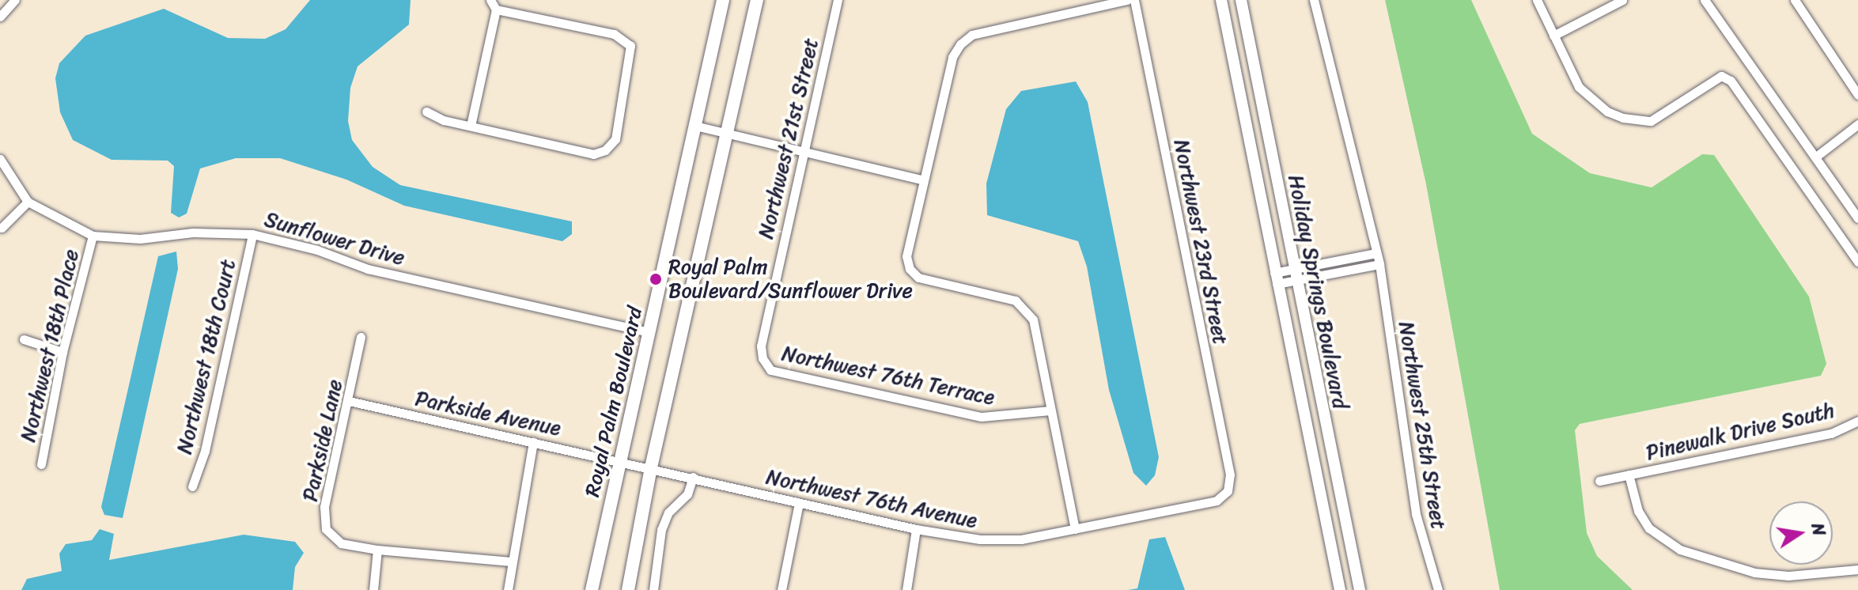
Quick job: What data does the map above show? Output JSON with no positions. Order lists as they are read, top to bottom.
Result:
{
  "streets": {
    "main road": ["Royal Palm Boulevard"],
    "street": [
      "Northwest 21st Street",
      "Sunflower Drive",
      "Northwest 23rd Street",
      "Holiday Springs Boulevard",
      "Northwest 18th Place",
      "Northwest 18th Court",
      "Northwest 76th Terrace",
      "Parkside Avenue",
      "Northwest 25th Street",
      "Pinewalk Drive South",
      "Parkside Lane",
      "Northwest 76th Avenue"
    ]
  },
  "crossings": [
    ["Northwest 21st Street", "Northwest 76th Terrace"],
    ["Sunflower Drive", "Northwest 18th Place"],
    ["Sunflower Drive", "Northwest 18th Court"],
    ["Sunflower Drive", "Royal Palm Boulevard"],
    ["Northwest 23rd Street", "Northwest 76th Avenue"],
    ["Royal Palm Boulevard", "Parkside Avenue"],
    ["Royal Palm Boulevard", "Northwest 76th Avenue"],
    ["Parkside Avenue", "Parkside Lane"],
    ["Parkside Avenue", "Northwest 76th Avenue"]
  ],
  "places": ["Royal Palm Boulevard/Sunflower Drive"],
  "north": "right"
}
